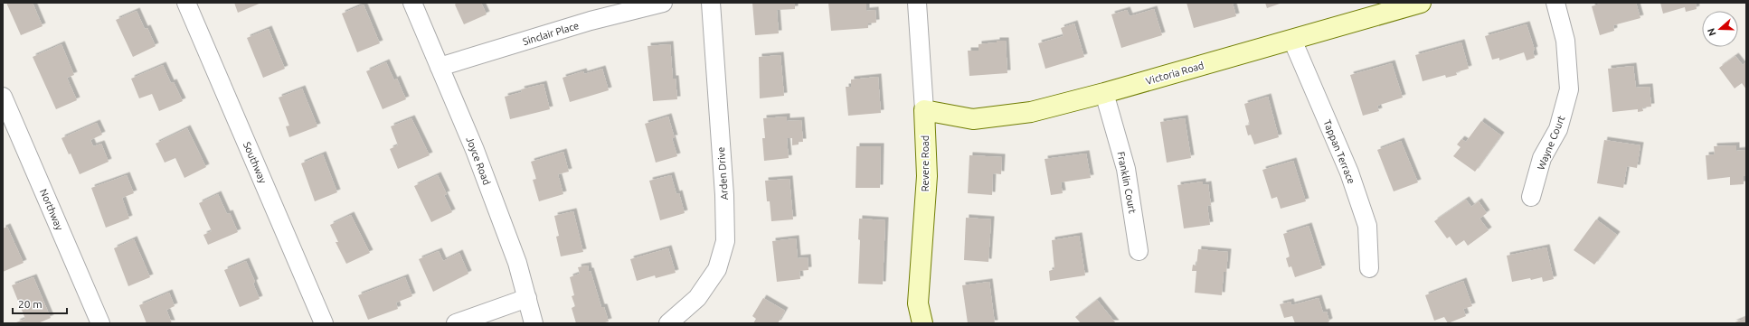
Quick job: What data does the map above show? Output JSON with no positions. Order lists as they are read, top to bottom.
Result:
{
  "streets": {
    "street": [
      "Sinclair Place",
      "Victoria Road",
      "Wayne Court",
      "Tappan Terrace",
      "Joyce Road",
      "Southway",
      "Revere Road",
      "Arden Drive",
      "Franklin Court",
      "Northway"
    ]
  },
  "crossings": [
    ["Sinclair Place", "Joyce Road"],
    ["Victoria Road", "Tappan Terrace"],
    ["Victoria Road", "Revere Road"],
    ["Victoria Road", "Franklin Court"]
  ],
  "scale_bar": "20 m",
  "north": "left"
}
